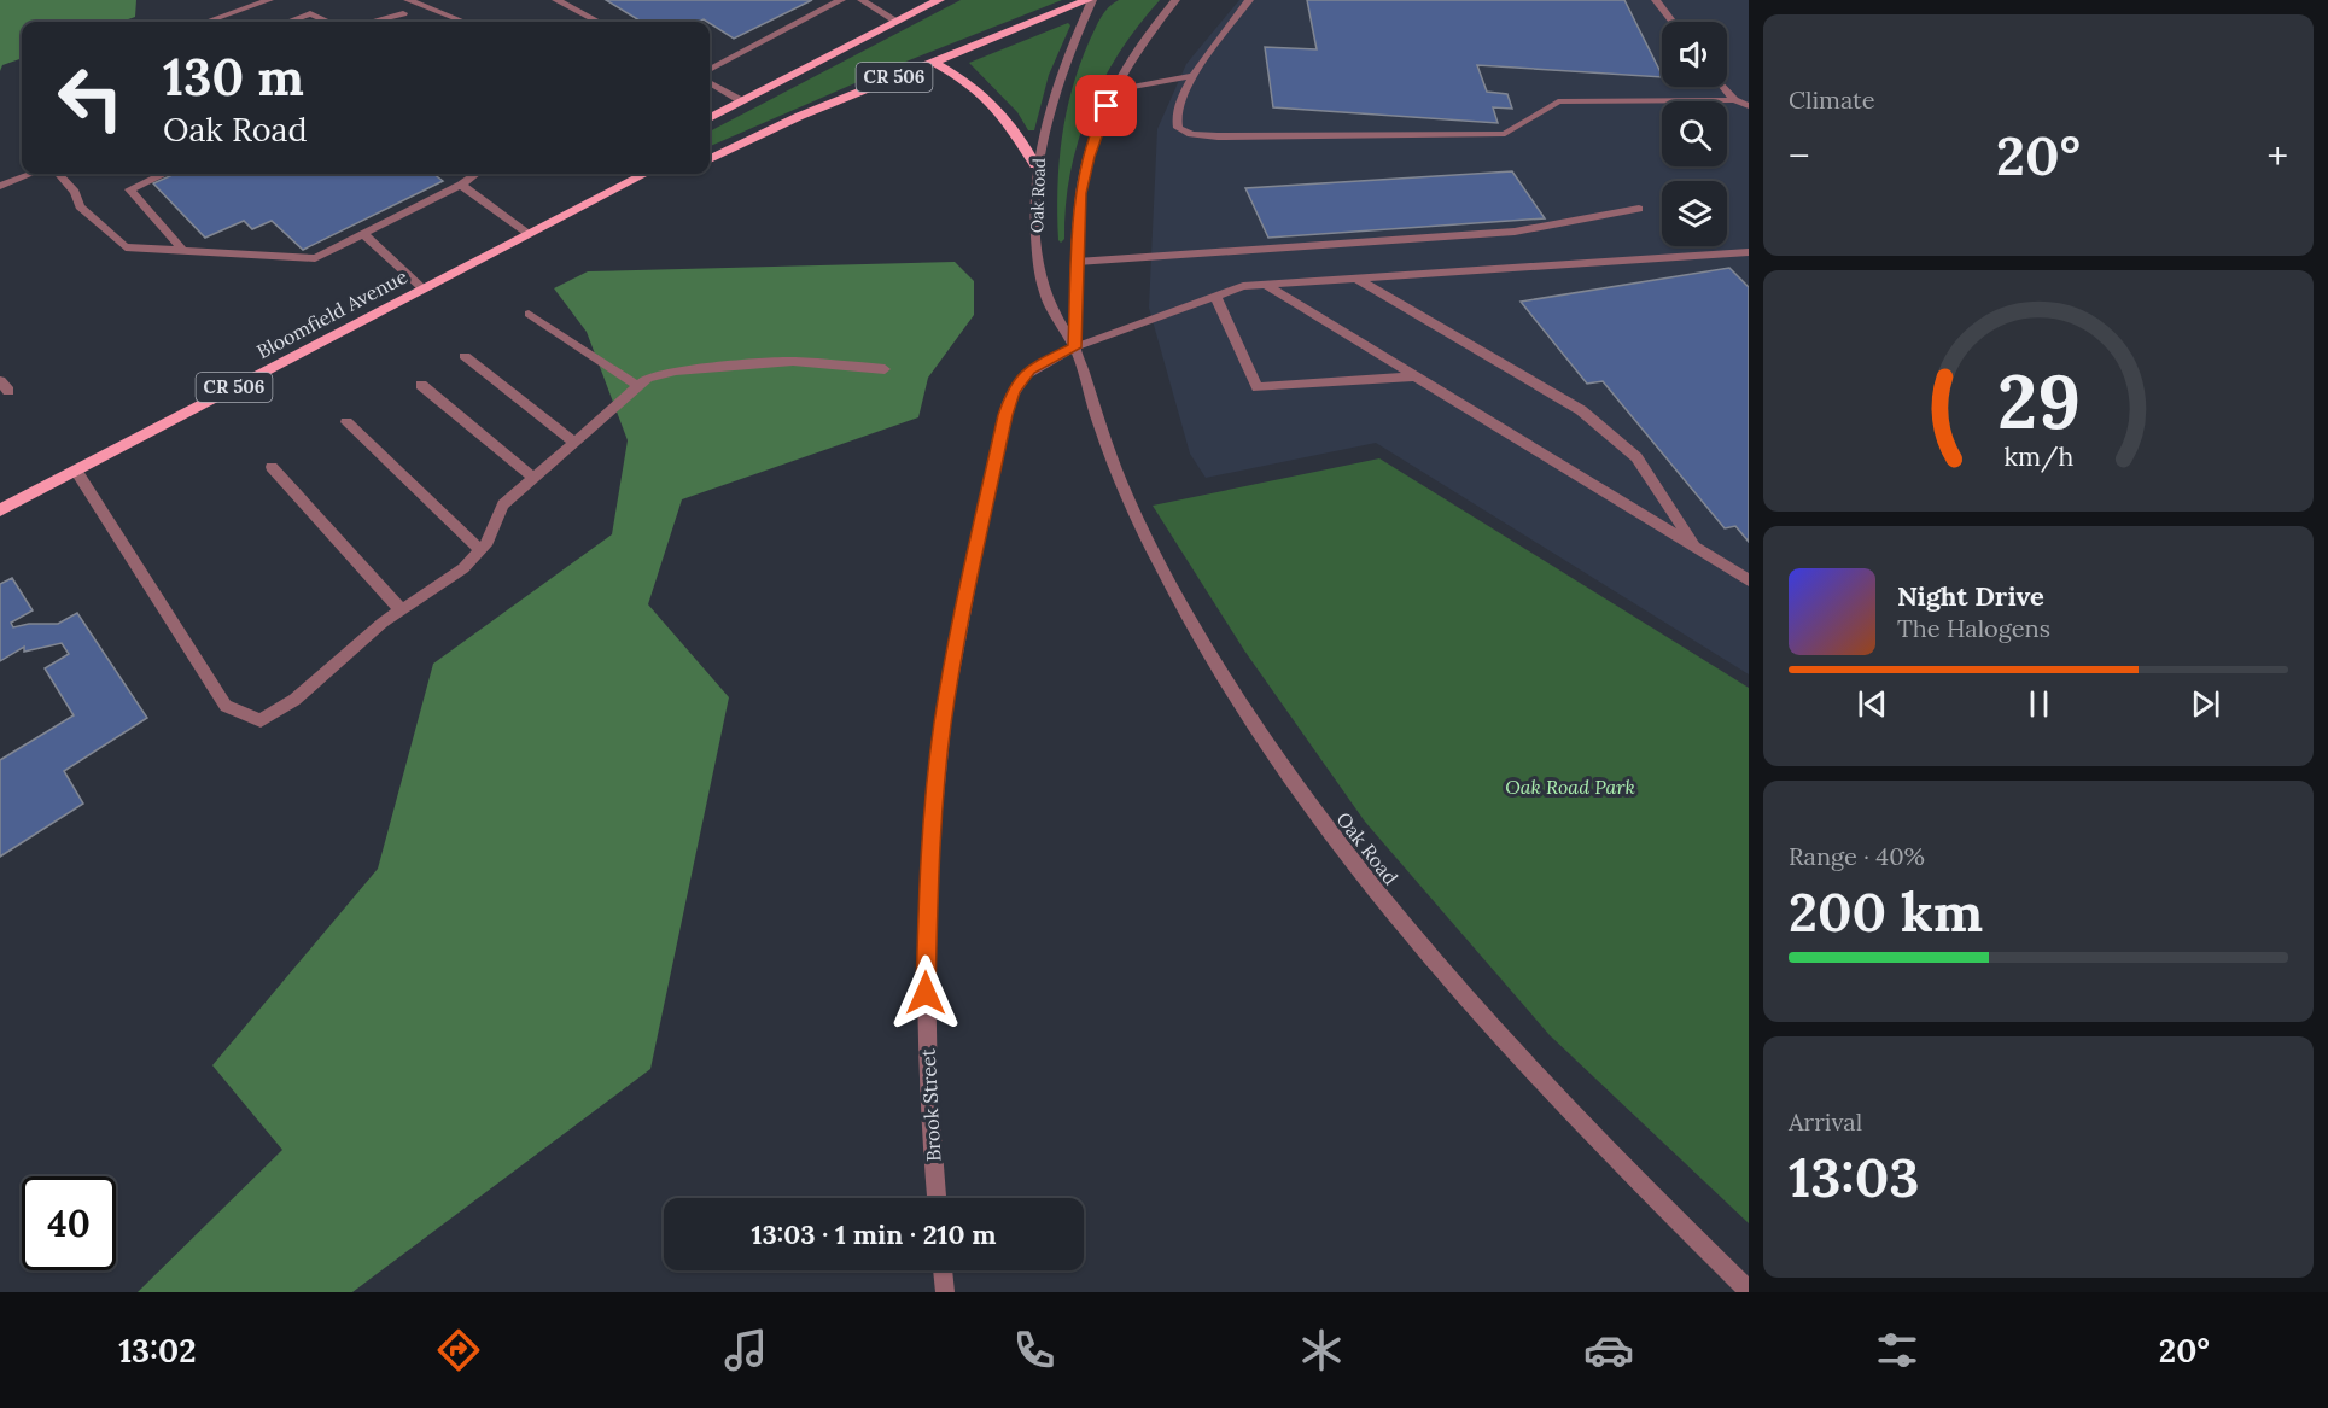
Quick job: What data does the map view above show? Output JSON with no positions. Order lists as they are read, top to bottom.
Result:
{
  "streets": {
    "main road": ["CR 506", "Bloomfield Avenue"],
    "street": ["Oak Road", "Brook Street"]
  },
  "crossings": [
    ["CR 506", "Oak Road"],
    ["Oak Road", "Brook Street"]
  ],
  "parks": ["Oak Road Park"],
  "page": {
    "tile": [
      "Climate",
      ["Range · 40%", "200 km"],
      ["Arrival", "13:03"]
    ],
    "turn": ["130 m", "Oak Road"],
    "heat": ["−", "20°", "+"],
    "song": ["Night Drive", "The Halogens"],
    "limit": "40",
    "trip": "13:03 · 1 min · 210 m",
    "tabs": ["13:02", "20°"],
    "gauge": ["29", "km/h"]
  }
}
